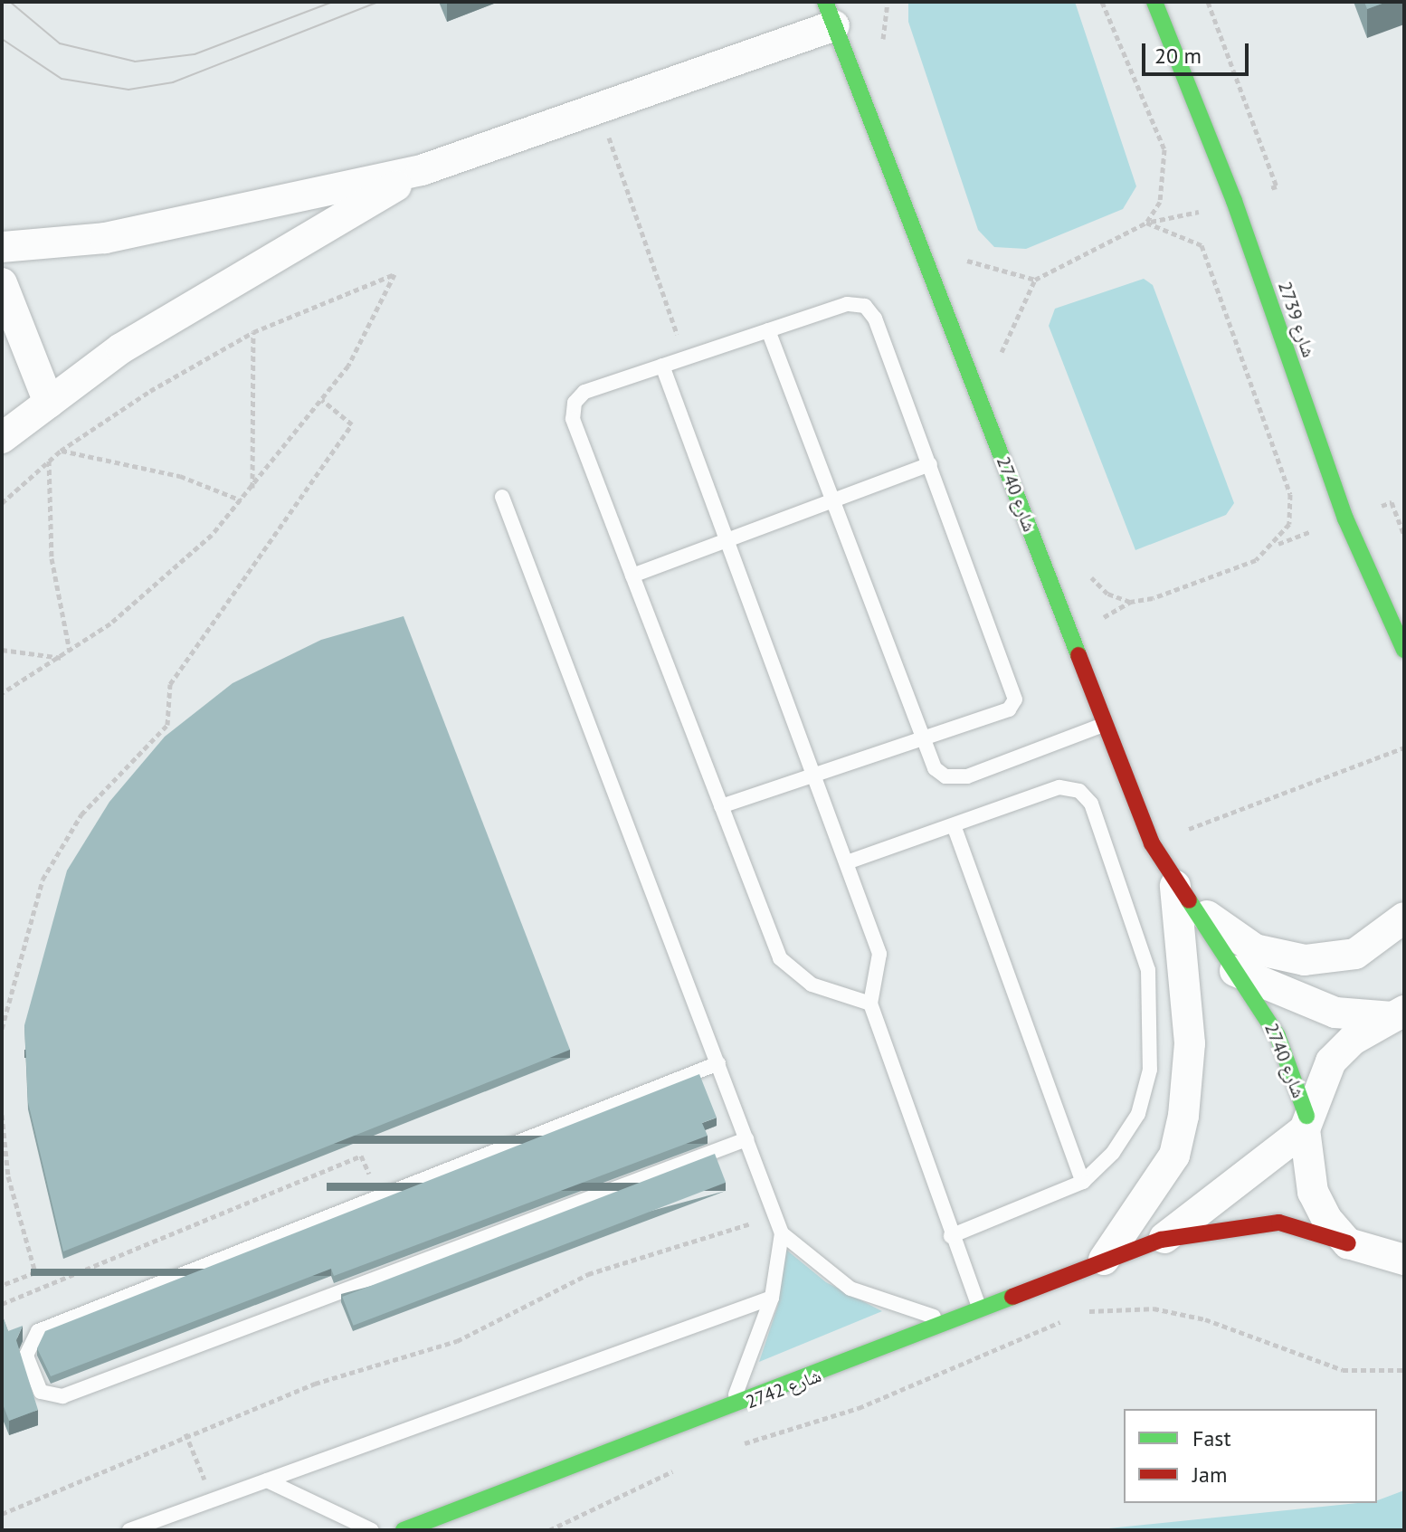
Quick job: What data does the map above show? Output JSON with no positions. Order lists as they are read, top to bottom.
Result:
{
  "streets": {
    "street": ["شارع 2739", "شارع 2740", "شارع 2742"]
  },
  "crossings": [
    ["شارع 2740", "شارع 2742"]
  ],
  "legend": ["Fast", "Jam"],
  "scale_bar": "20 m"
}
